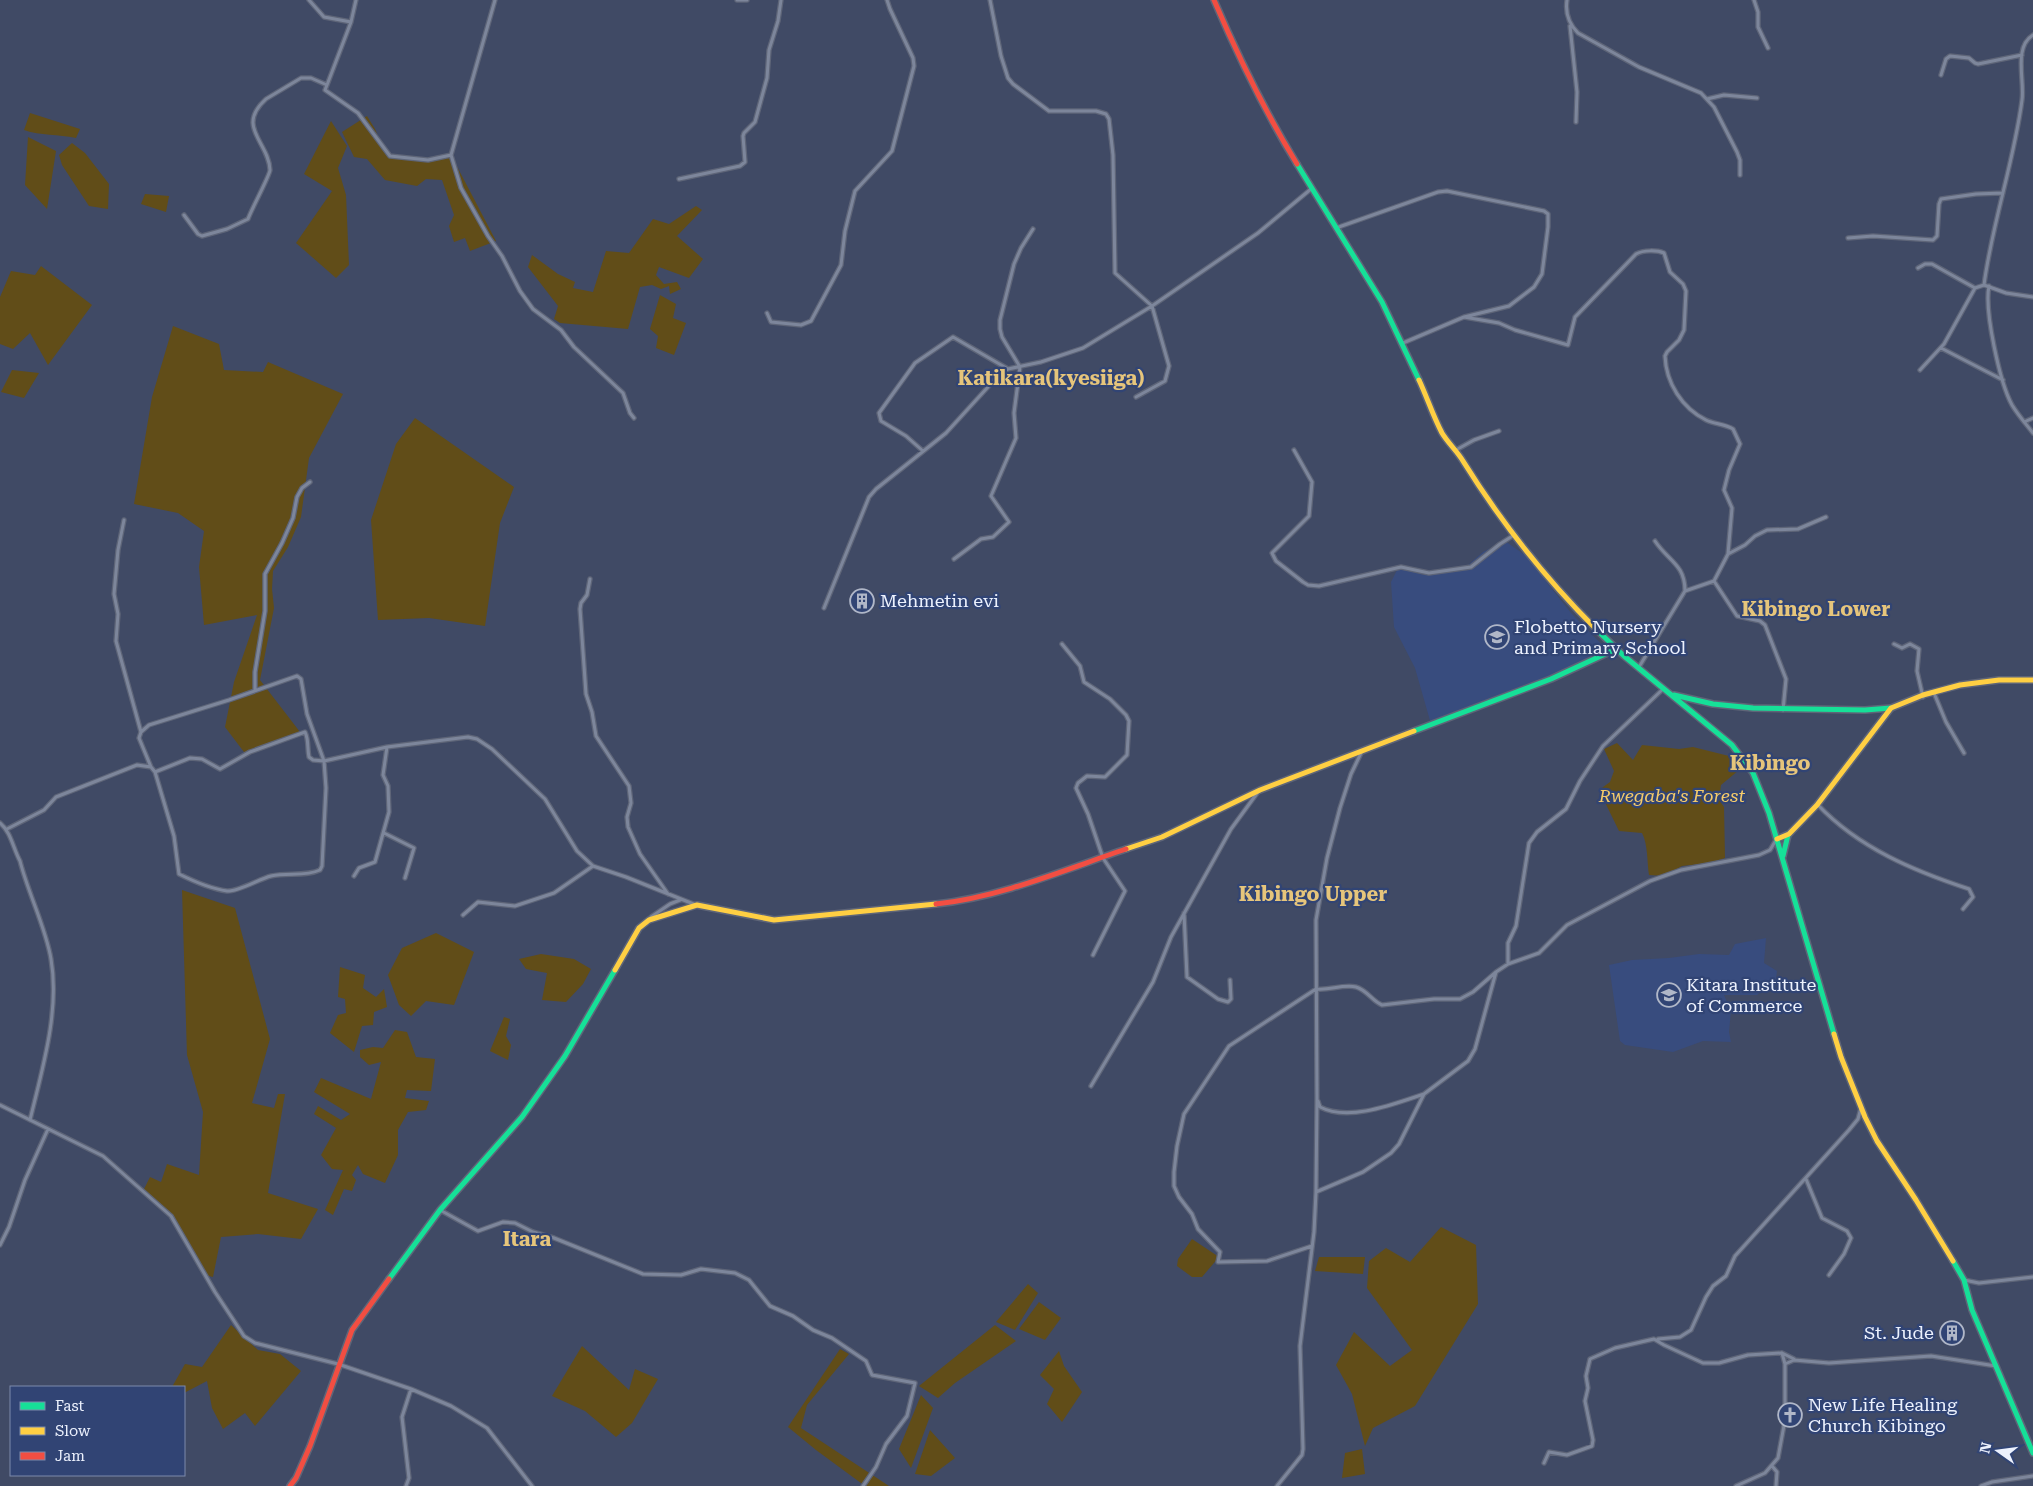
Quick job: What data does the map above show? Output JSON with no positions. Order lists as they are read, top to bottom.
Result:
{
  "districts": [
    "Katikara(kyesiiga)",
    "Kibingo Lower",
    "Kibingo",
    "Kibingo Upper",
    "Itara"
  ],
  "parks": ["Rwegaba's Forest"],
  "places": {
    "building": ["Mehmetin evi", "St. Jude"],
    "school or university": ["Flobetto Nursery and Primary School", "Kitara Institute of Commerce"],
    "church": ["New Life Healing Church Kibingo"]
  },
  "legend": ["Fast", "Slow", "Jam"],
  "north": "left"
}
